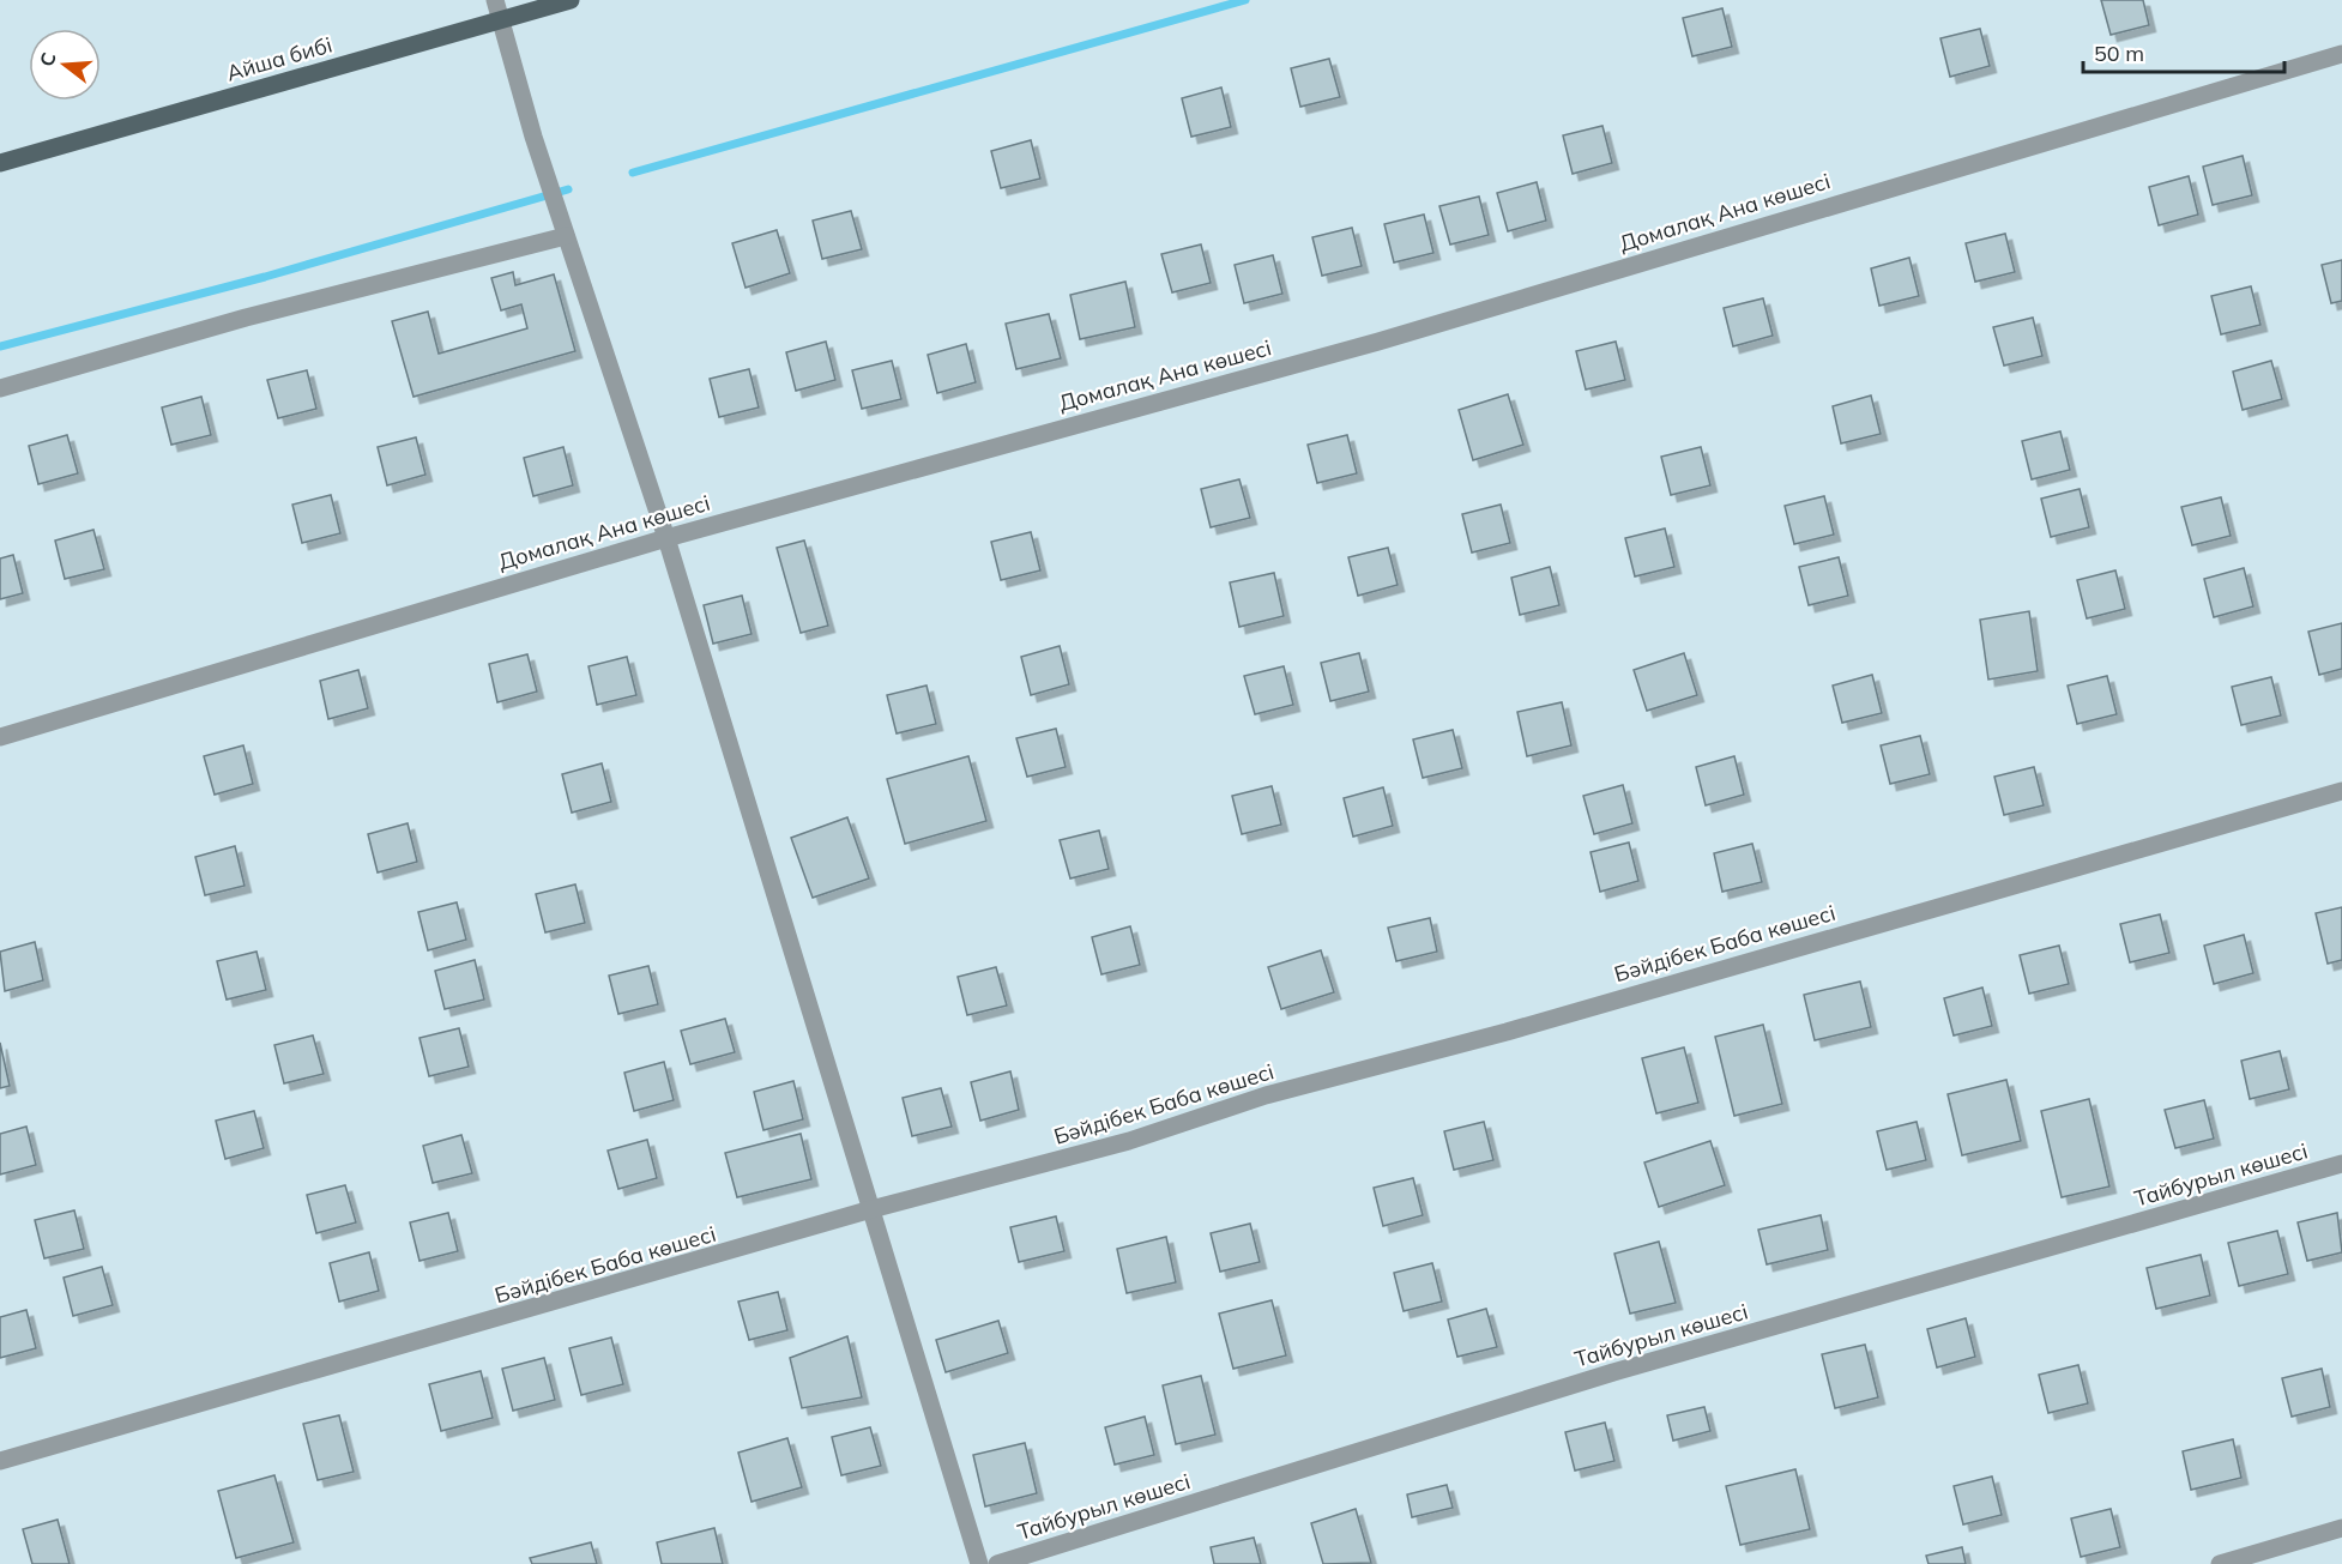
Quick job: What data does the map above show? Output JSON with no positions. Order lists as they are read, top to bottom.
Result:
{
  "streets": {
    "main road": ["Айша бибі"],
    "street": ["Домалақ Ана көшесі", "Бәйдібек Баба көшесі", "Тайбурыл көшесі"]
  },
  "scale_bar": "50 m",
  "north": "left"
}
